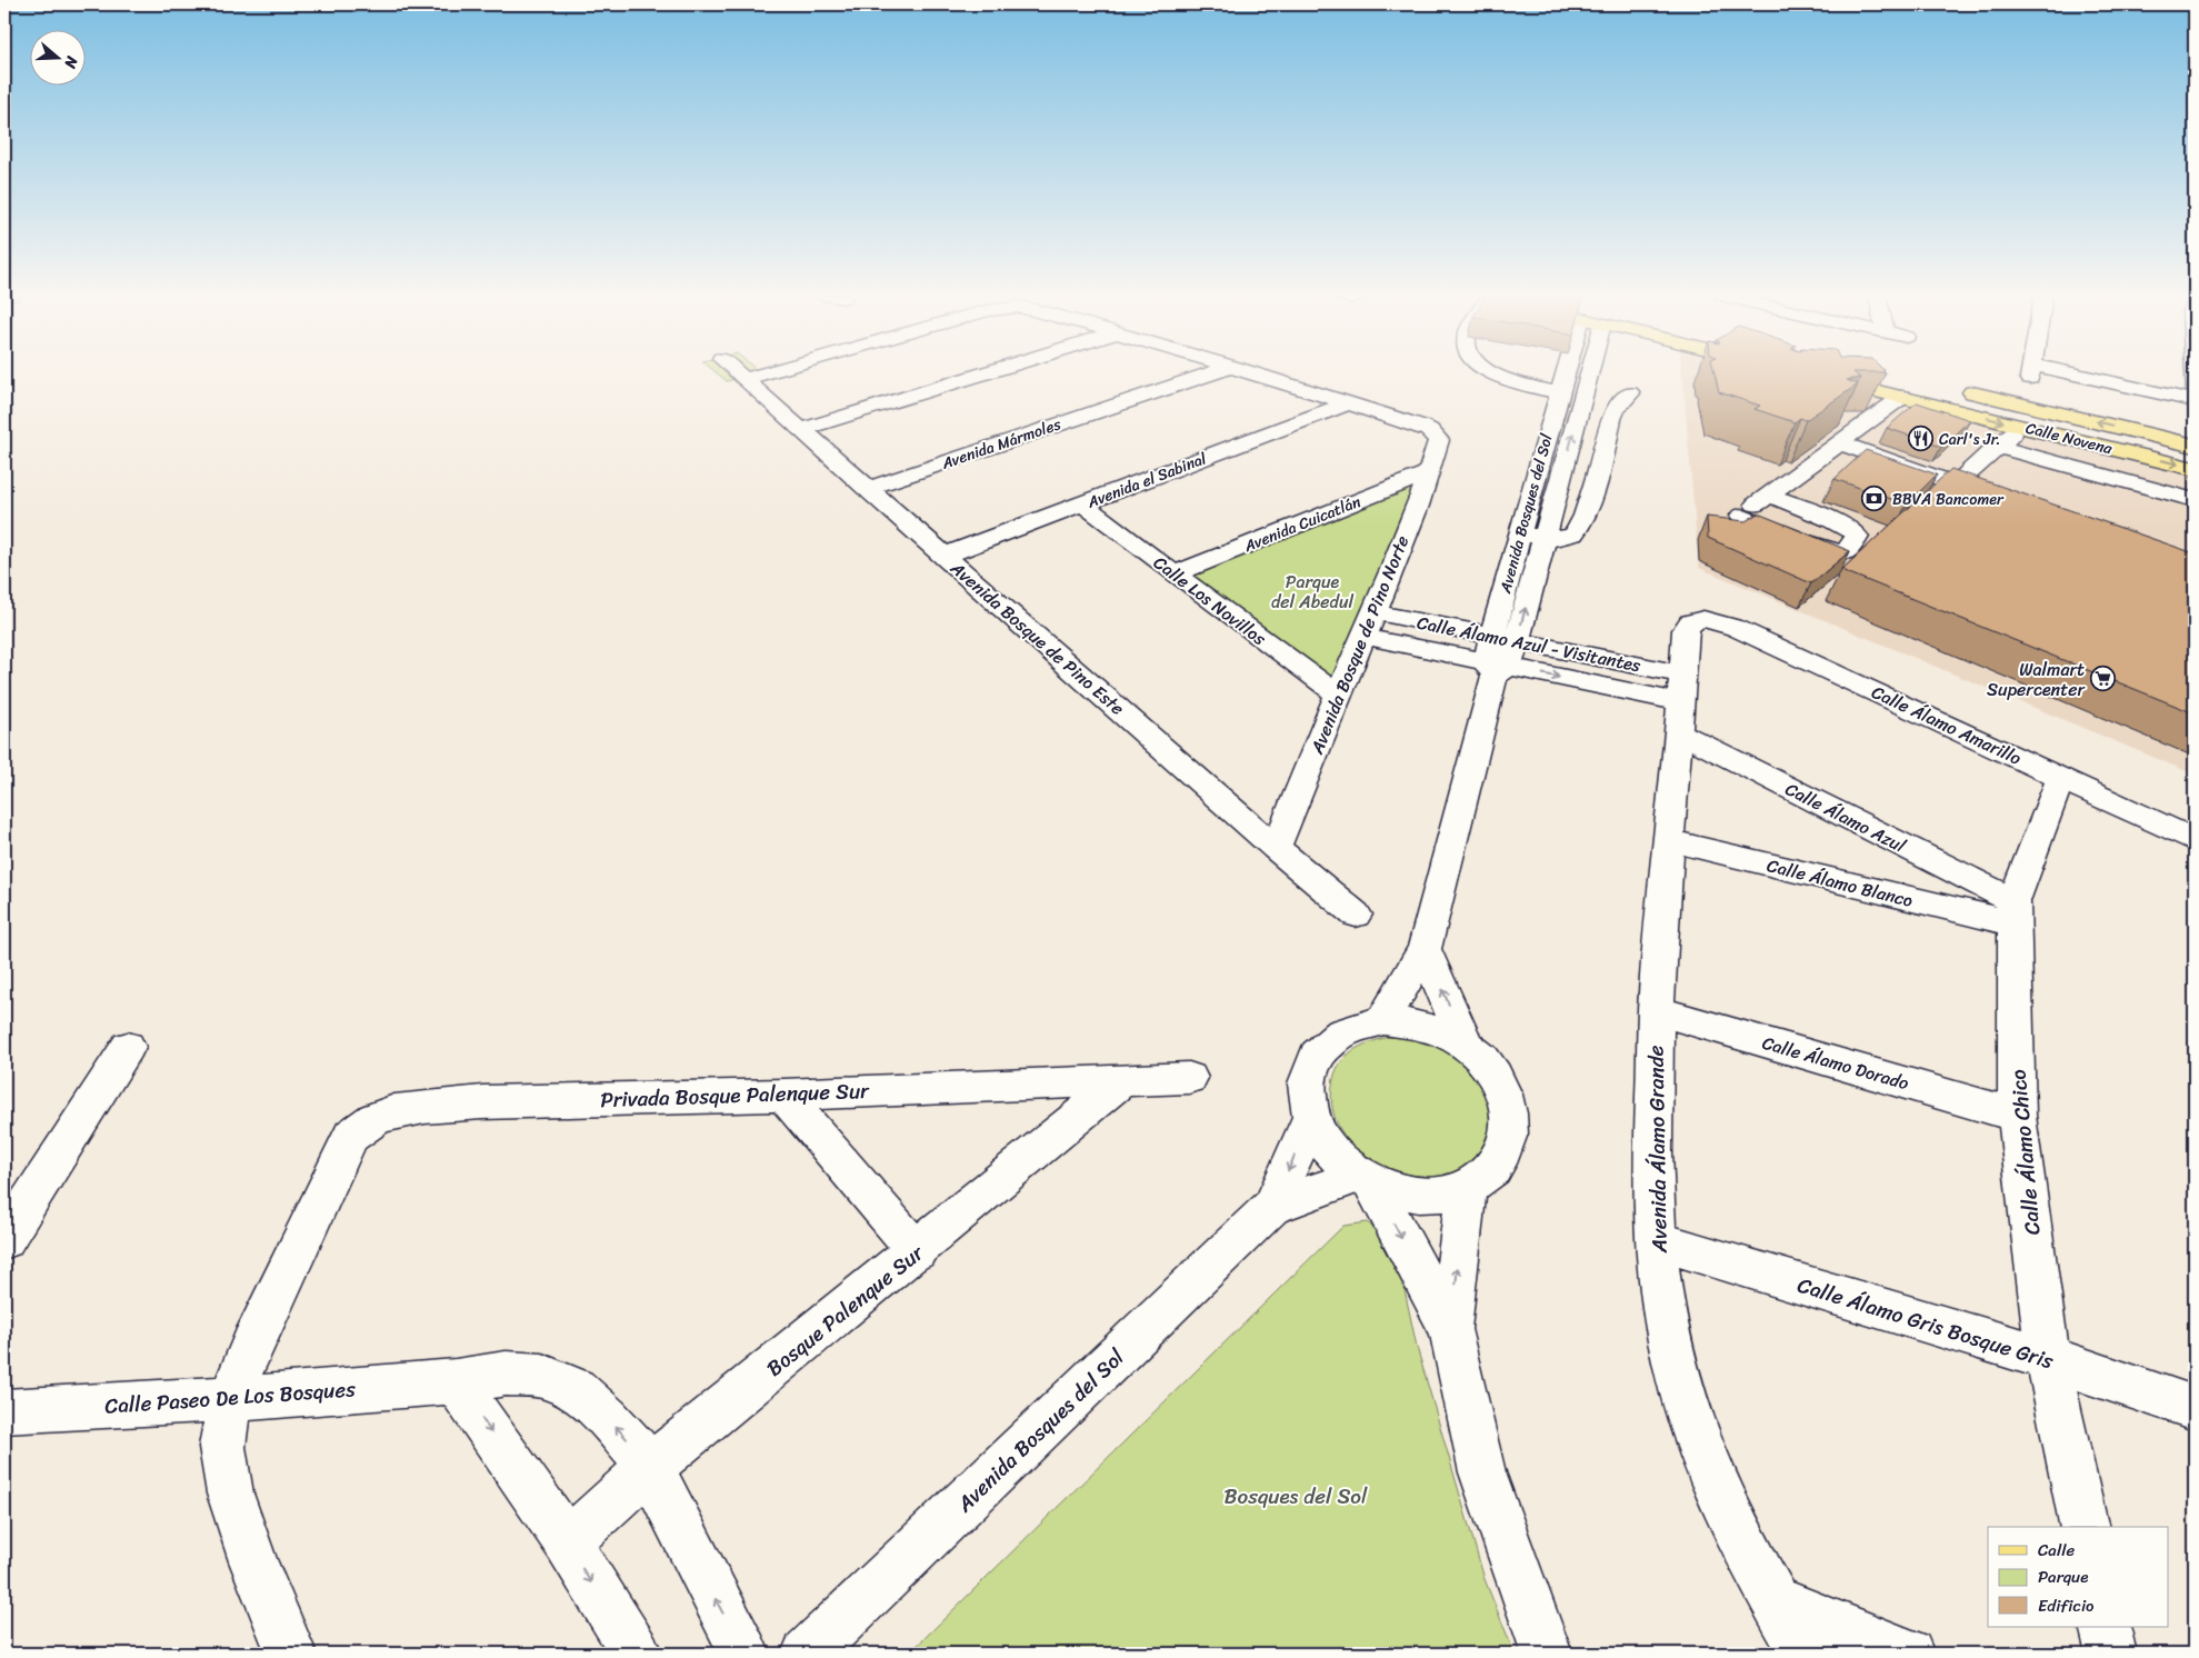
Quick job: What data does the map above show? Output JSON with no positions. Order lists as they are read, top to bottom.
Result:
{
  "streets": {
    "main road": ["Calle Novena"],
    "street": [
      "Avenida Mármoles",
      "Avenida el Sabinal",
      "Avenida Bosques del Sol",
      "Avenida Cuicatlán",
      "Calle Los Novillos",
      "Avenida Bosque de Pino Este",
      "Avenida Bosque de Pino Norte",
      "Calle Álamo Amarillo",
      "Calle Álamo Azul",
      "Calle Álamo Blanco",
      "Calle Álamo Dorado",
      "Privada Bosque Palenque Sur",
      "Avenida Álamo Grande",
      "Calle Álamo Chico",
      "Bosque Palenque Sur",
      "Calle Álamo Gris Bosque Gris",
      "Calle Paseo De Los Bosques"
    ]
  },
  "crossings": [
    ["Avenida Mármoles", "Avenida Bosque de Pino Este"],
    ["Avenida el Sabinal", "Calle Los Novillos"],
    ["Avenida el Sabinal", "Avenida Bosque de Pino Este"],
    ["Avenida el Sabinal", "Avenida Bosque de Pino Norte"],
    ["Avenida Bosques del Sol", "Calle Álamo Azul"],
    ["Avenida Cuicatlán", "Calle Los Novillos"],
    ["Avenida Cuicatlán", "Avenida Bosque de Pino Norte"],
    ["Calle Los Novillos", "Avenida Bosque de Pino Norte"],
    ["Avenida Bosque de Pino Este", "Avenida Bosque de Pino Norte"],
    ["Avenida Bosque de Pino Norte", "Calle Álamo Azul"],
    ["Calle Álamo Amarillo", "Avenida Álamo Grande"],
    ["Calle Álamo Amarillo", "Calle Álamo Chico"],
    ["Calle Álamo Azul", "Calle Álamo Blanco"],
    ["Calle Álamo Azul", "Avenida Álamo Grande"],
    ["Calle Álamo Azul", "Calle Álamo Chico"],
    ["Calle Álamo Blanco", "Avenida Álamo Grande"],
    ["Calle Álamo Blanco", "Calle Álamo Chico"],
    ["Calle Álamo Dorado", "Avenida Álamo Grande"],
    ["Calle Álamo Dorado", "Calle Álamo Chico"],
    ["Privada Bosque Palenque Sur", "Bosque Palenque Sur"],
    ["Privada Bosque Palenque Sur", "Calle Paseo De Los Bosques"],
    ["Avenida Álamo Grande", "Calle Álamo Gris Bosque Gris"],
    ["Calle Álamo Chico", "Calle Álamo Gris Bosque Gris"],
    ["Bosque Palenque Sur", "Calle Paseo De Los Bosques"]
  ],
  "parks": ["Parque del Abedul", "Bosques del Sol"],
  "places": {
    "restaurant": ["Carl's Jr."],
    "bank": ["BBVA Bancomer"],
    "supermarket": ["Walmart Supercenter"]
  },
  "legend": ["Calle", "Parque", "Edificio"],
  "north": "right"
}
